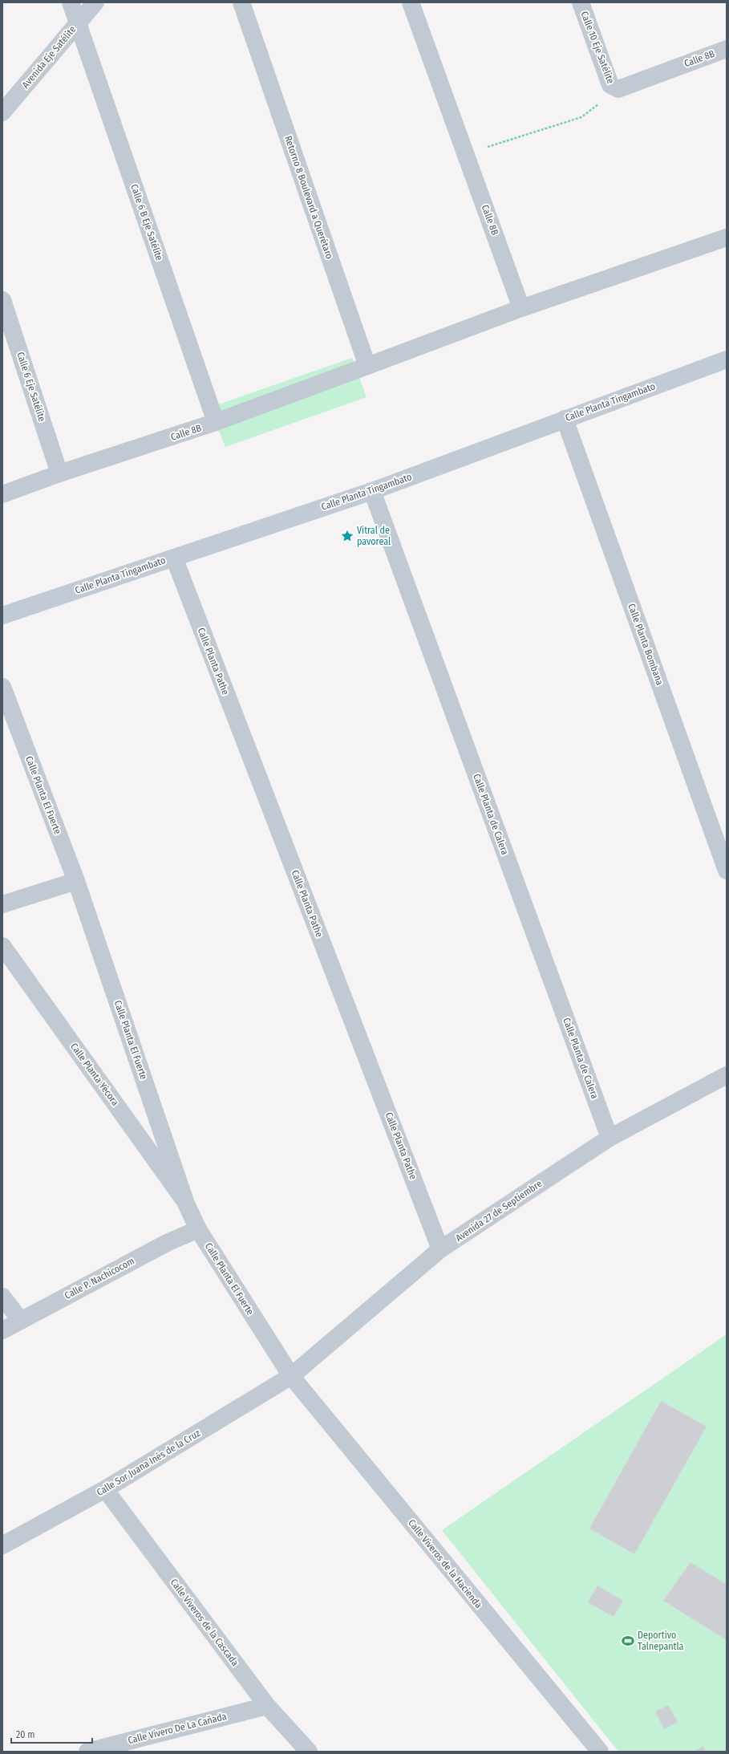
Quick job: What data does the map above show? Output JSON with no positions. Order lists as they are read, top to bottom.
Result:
{
  "streets": {
    "main road": ["Calle Planta Tingambato"],
    "street": [
      "Calle 10 Eje Satélite",
      "Avenida Eje Satélite",
      "Calle 8B",
      "Retorno 8 Boulevard a Querétaro",
      "Calle 6 B Eje Satélite",
      "Calle 6 Eje Satélite",
      "Calle Planta Bombana",
      "Calle Planta Pathe",
      "Calle Planta El Fuerte",
      "Calle Planta de Calera",
      "Calle Planta Yécora",
      "Avenida 27 de Septiembre",
      "Calle P. Nachicocom",
      "Calle Sor Juana Inés de la Cruz",
      "Calle Viveros de la Hacienda",
      "Calle Viveros de la Cascada",
      "Calle Vivero De La Cañada"
    ]
  },
  "crossings": [
    ["Calle 10 Eje Satélite", "Calle 8B"],
    ["Avenida Eje Satélite", "Calle 6 B Eje Satélite"],
    ["Calle 8B", "Retorno 8 Boulevard a Querétaro"],
    ["Calle 8B", "Calle 6 B Eje Satélite"],
    ["Calle 8B", "Calle 6 Eje Satélite"],
    ["Calle Planta Tingambato", "Calle Planta Bombana"],
    ["Calle Planta Tingambato", "Calle Planta Pathe"],
    ["Calle Planta Tingambato", "Calle Planta de Calera"],
    ["Calle Planta Pathe", "Avenida 27 de Septiembre"],
    ["Calle Planta El Fuerte", "Calle Planta Yécora"],
    ["Calle Planta El Fuerte", "Avenida 27 de Septiembre"],
    ["Calle Planta El Fuerte", "Calle P. Nachicocom"],
    ["Calle Planta El Fuerte", "Calle Sor Juana Inés de la Cruz"],
    ["Calle Planta El Fuerte", "Calle Viveros de la Hacienda"],
    ["Calle Planta de Calera", "Avenida 27 de Septiembre"],
    ["Avenida 27 de Septiembre", "Calle Sor Juana Inés de la Cruz"],
    ["Avenida 27 de Septiembre", "Calle Viveros de la Hacienda"],
    ["Calle Sor Juana Inés de la Cruz", "Calle Viveros de la Hacienda"],
    ["Calle Sor Juana Inés de la Cruz", "Calle Viveros de la Cascada"],
    ["Calle Viveros de la Cascada", "Calle Vivero De La Cañada"]
  ],
  "places": {
    "place": ["Vitral de pavoreal"],
    "sports": ["Deportivo Talnepantla"]
  },
  "scale_bar": "20 m"
}
